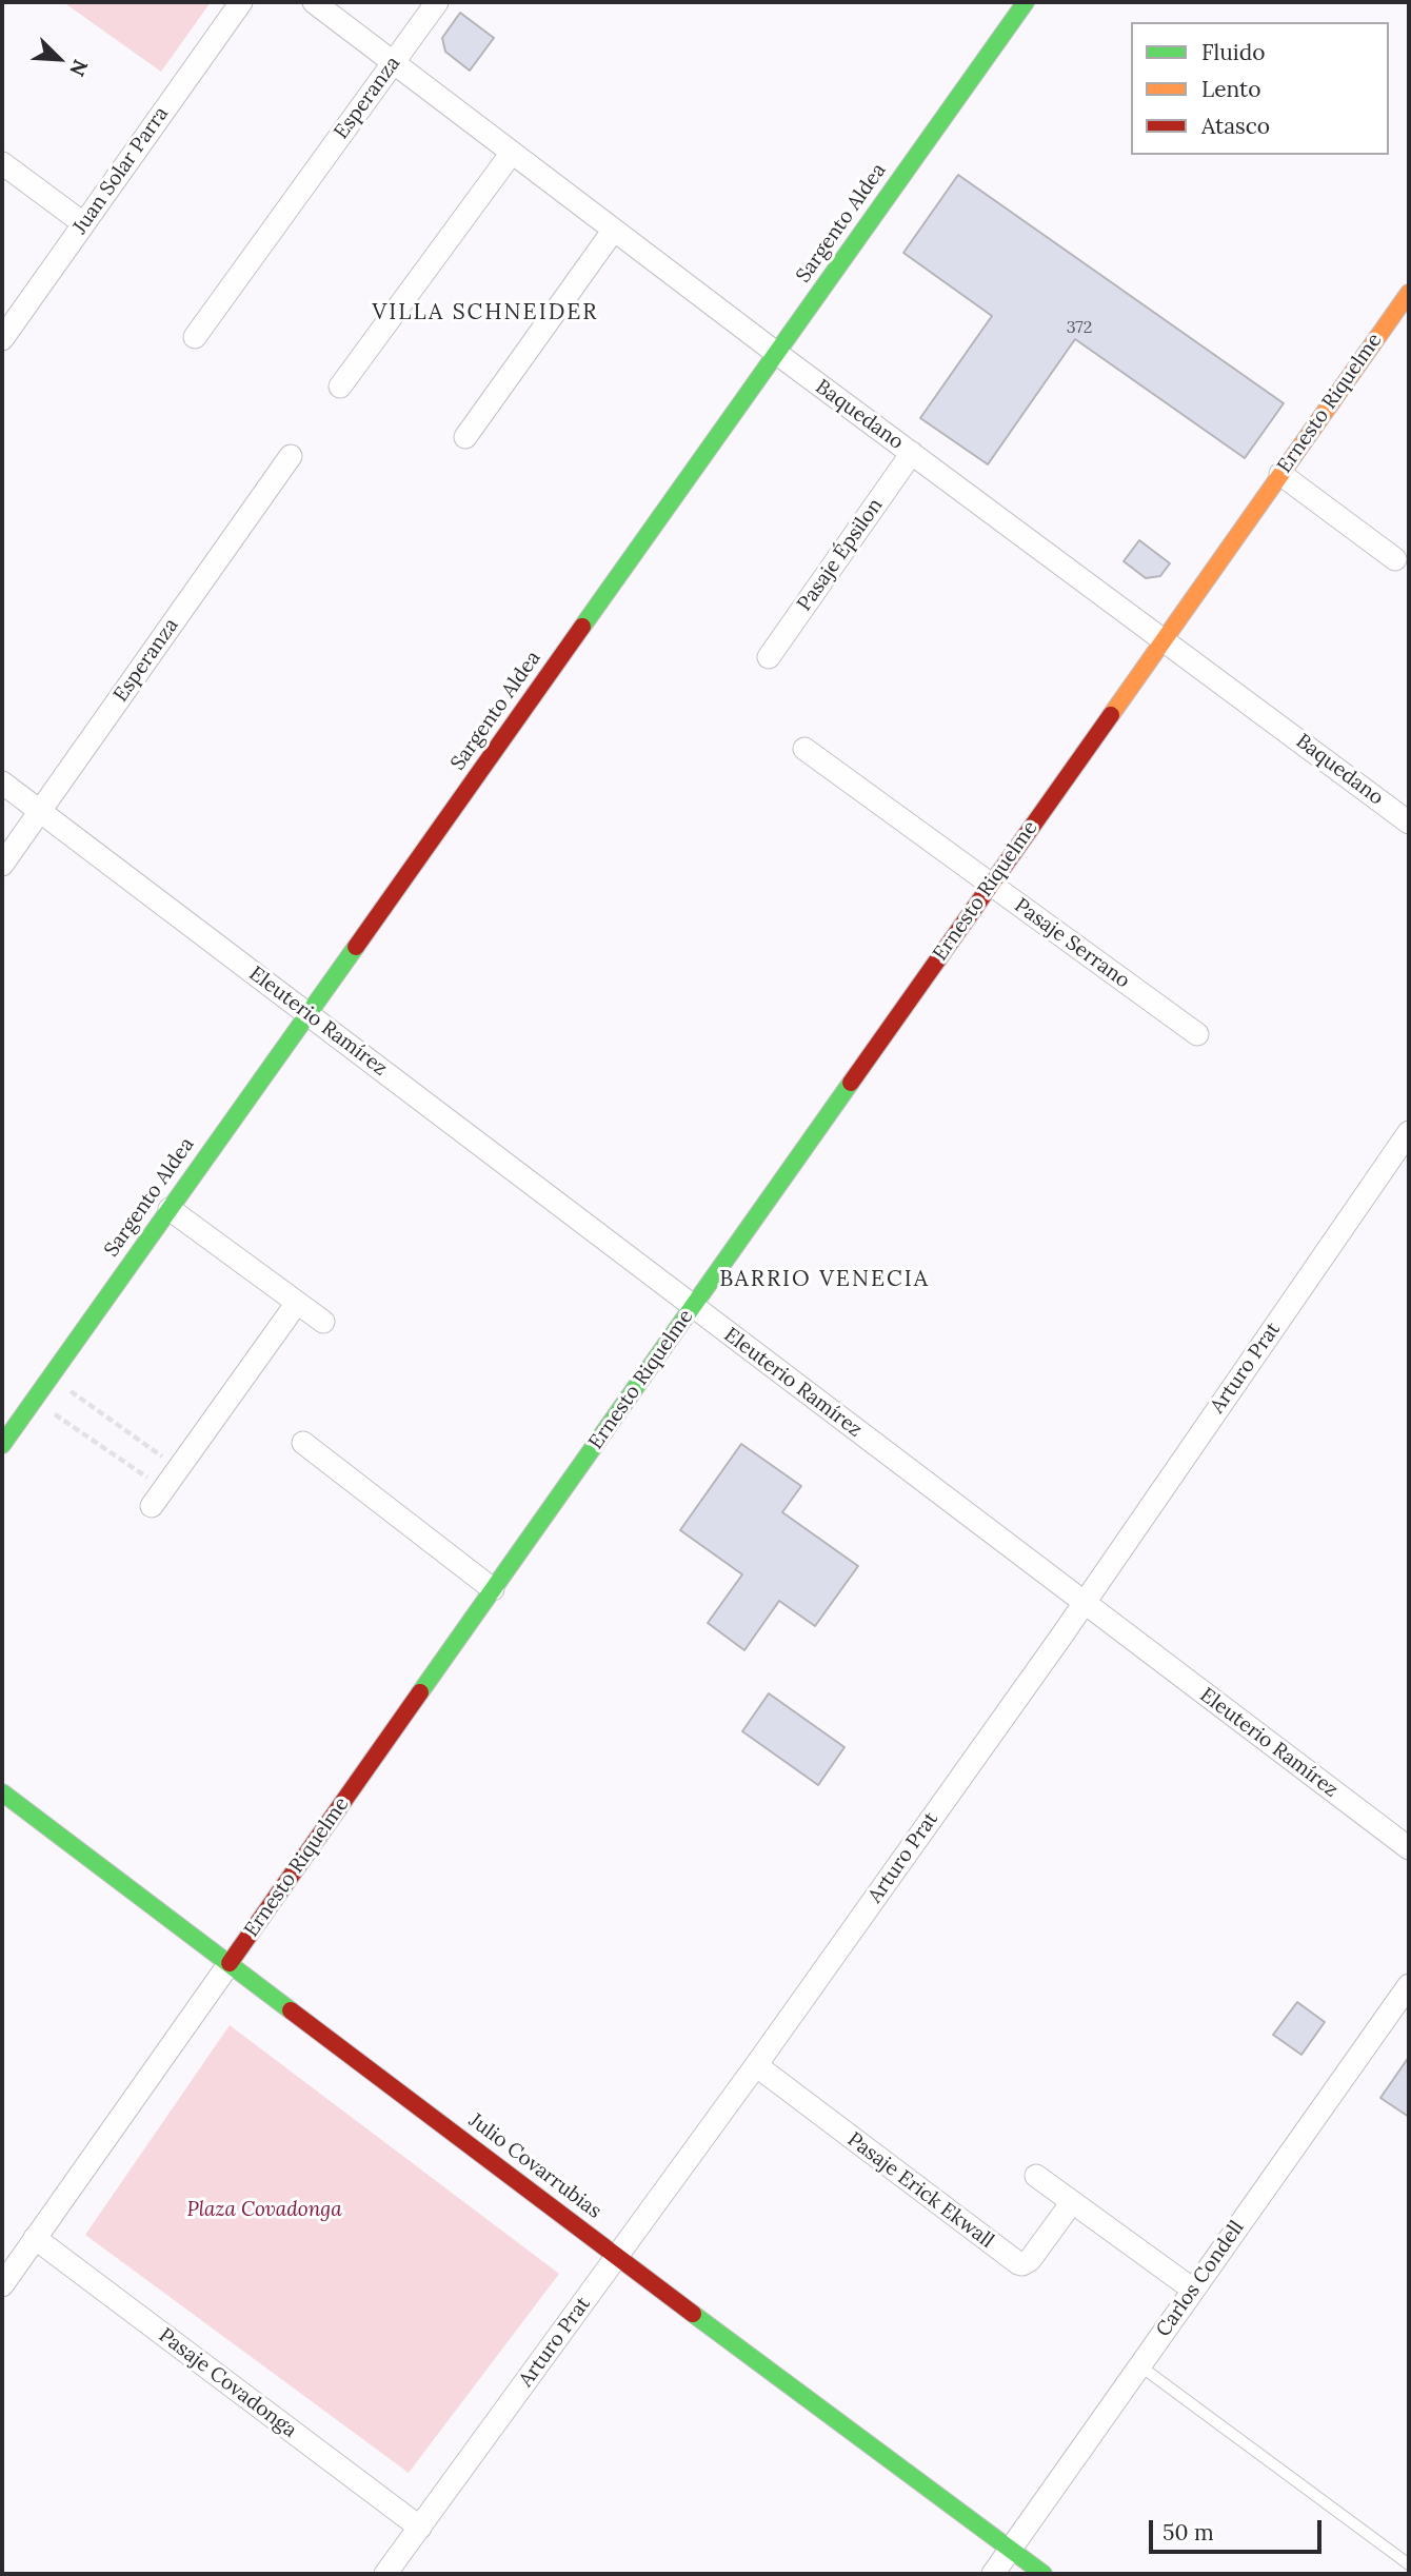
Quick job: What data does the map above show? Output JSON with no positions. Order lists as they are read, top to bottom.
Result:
{
  "streets": {
    "street": [
      "Esperanza",
      "Juan Solar Parra",
      "Sargento Aldea",
      "Ernesto Riquelme",
      "Baquedano",
      "Pasaje Épsilon",
      "Pasaje Serrano",
      "Eleuterio Ramírez",
      "Arturo Prat",
      "Julio Covarrubias",
      "Pasaje Erick Ekwall",
      "Carlos Condell",
      "Pasaje Covadonga"
    ]
  },
  "crossings": [
    ["Esperanza", "Baquedano"],
    ["Esperanza", "Eleuterio Ramírez"],
    ["Sargento Aldea", "Baquedano"],
    ["Sargento Aldea", "Eleuterio Ramírez"],
    ["Ernesto Riquelme", "Baquedano"],
    ["Ernesto Riquelme", "Pasaje Serrano"],
    ["Ernesto Riquelme", "Eleuterio Ramírez"],
    ["Ernesto Riquelme", "Julio Covarrubias"],
    ["Ernesto Riquelme", "Pasaje Covadonga"],
    ["Baquedano", "Pasaje Épsilon"],
    ["Eleuterio Ramírez", "Arturo Prat"],
    ["Arturo Prat", "Julio Covarrubias"],
    ["Arturo Prat", "Pasaje Erick Ekwall"],
    ["Arturo Prat", "Pasaje Covadonga"],
    ["Julio Covarrubias", "Carlos Condell"]
  ],
  "districts": ["VILLA SCHNEIDER", "BARRIO VENECIA"],
  "parks": ["Plaza Covadonga"],
  "house_numbers": ["372"],
  "legend": ["Fluido", "Lento", "Atasco"],
  "scale_bar": "50 m",
  "north": "bottom right"
}
